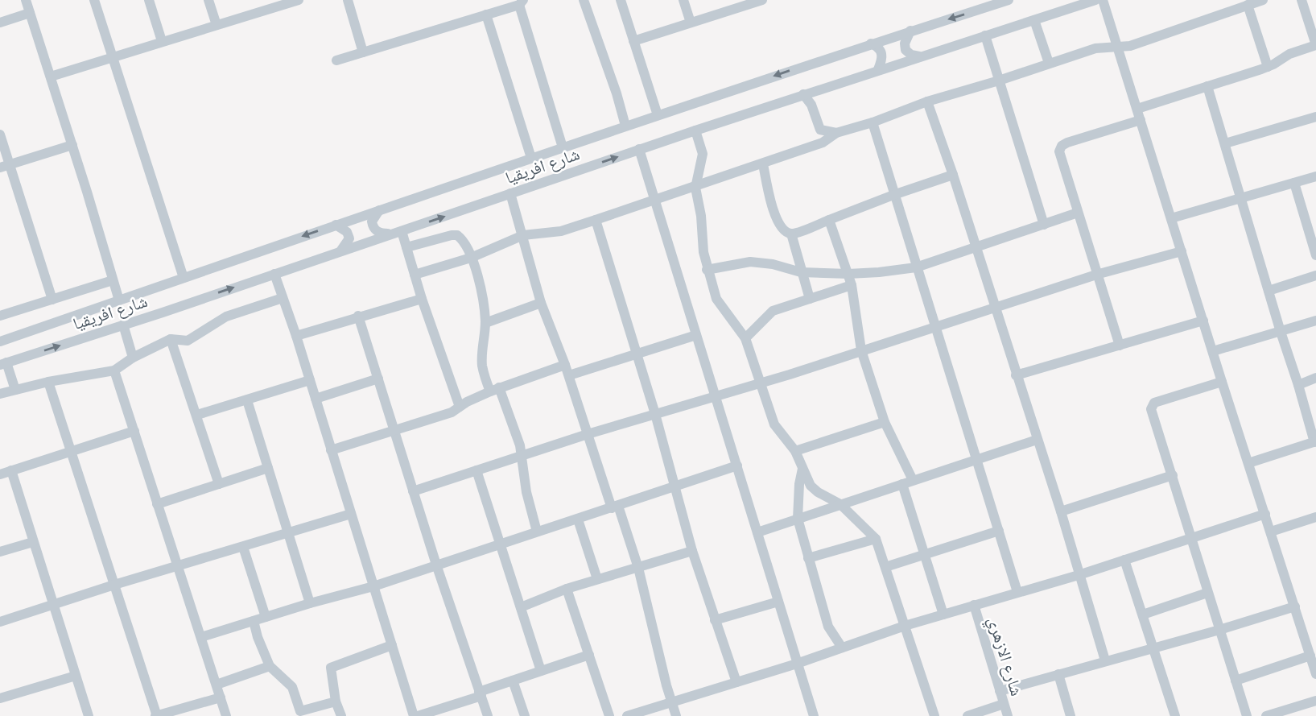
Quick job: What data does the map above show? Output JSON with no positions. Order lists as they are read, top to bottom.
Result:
{
  "streets": {
    "street": ["شارع افريقيا", "شارع الازهري"]
  }
}
